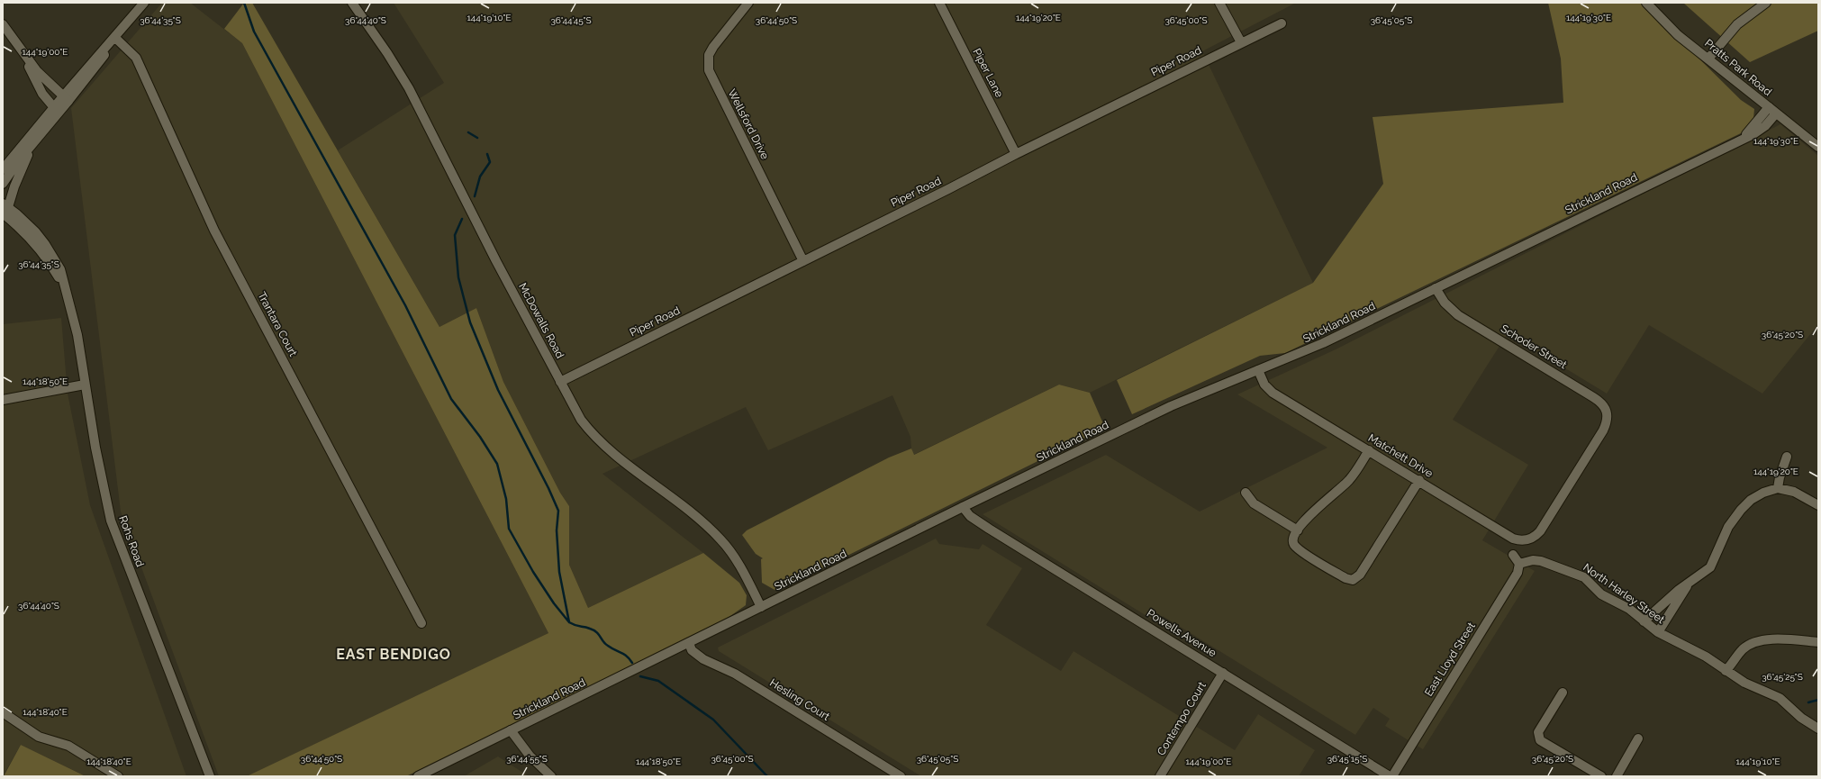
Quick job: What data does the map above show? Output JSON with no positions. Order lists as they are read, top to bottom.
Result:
{
  "streets": {
    "street": [
      "Piper Road",
      "Pratts Park Road",
      "Piper Lane",
      "Wellsford Drive",
      "Strickland Road",
      "McDowalls Road",
      "Trantara Court",
      "Schoder Street",
      "Matchett Drive",
      "Rohs Road",
      "North Harley Street",
      "Powells Avenue",
      "East Lloyd Street",
      "Hesling Court",
      "Contempo Court"
    ]
  },
  "crossings": [
    ["Piper Road", "Piper Lane"],
    ["Piper Road", "Wellsford Drive"],
    ["Piper Road", "McDowalls Road"],
    ["Pratts Park Road", "Strickland Road"],
    ["Strickland Road", "McDowalls Road"],
    ["Strickland Road", "Schoder Street"],
    ["Strickland Road", "Matchett Drive"],
    ["Strickland Road", "Powells Avenue"],
    ["Strickland Road", "Hesling Court"],
    ["Schoder Street", "Matchett Drive"],
    ["North Harley Street", "East Lloyd Street"],
    ["Powells Avenue", "Contempo Court"]
  ],
  "districts": ["EAST BENDIGO"],
  "coordinates": [
    "144°19'10\"E",
    "144°19'20\"E",
    "144°19'30\"E",
    "36°44'35\"S",
    "36°44'40\"S",
    "36°44'45\"S",
    "36°44'50\"S",
    "36°45'00\"S",
    "36°45'05\"S",
    "144°19'00\"E",
    "36°45'20\"S",
    "144°18'50\"E",
    "36°45'25\"S",
    "144°18'40\"E",
    "36°44'55\"S",
    "36°45'15\"S"
  ]
}
